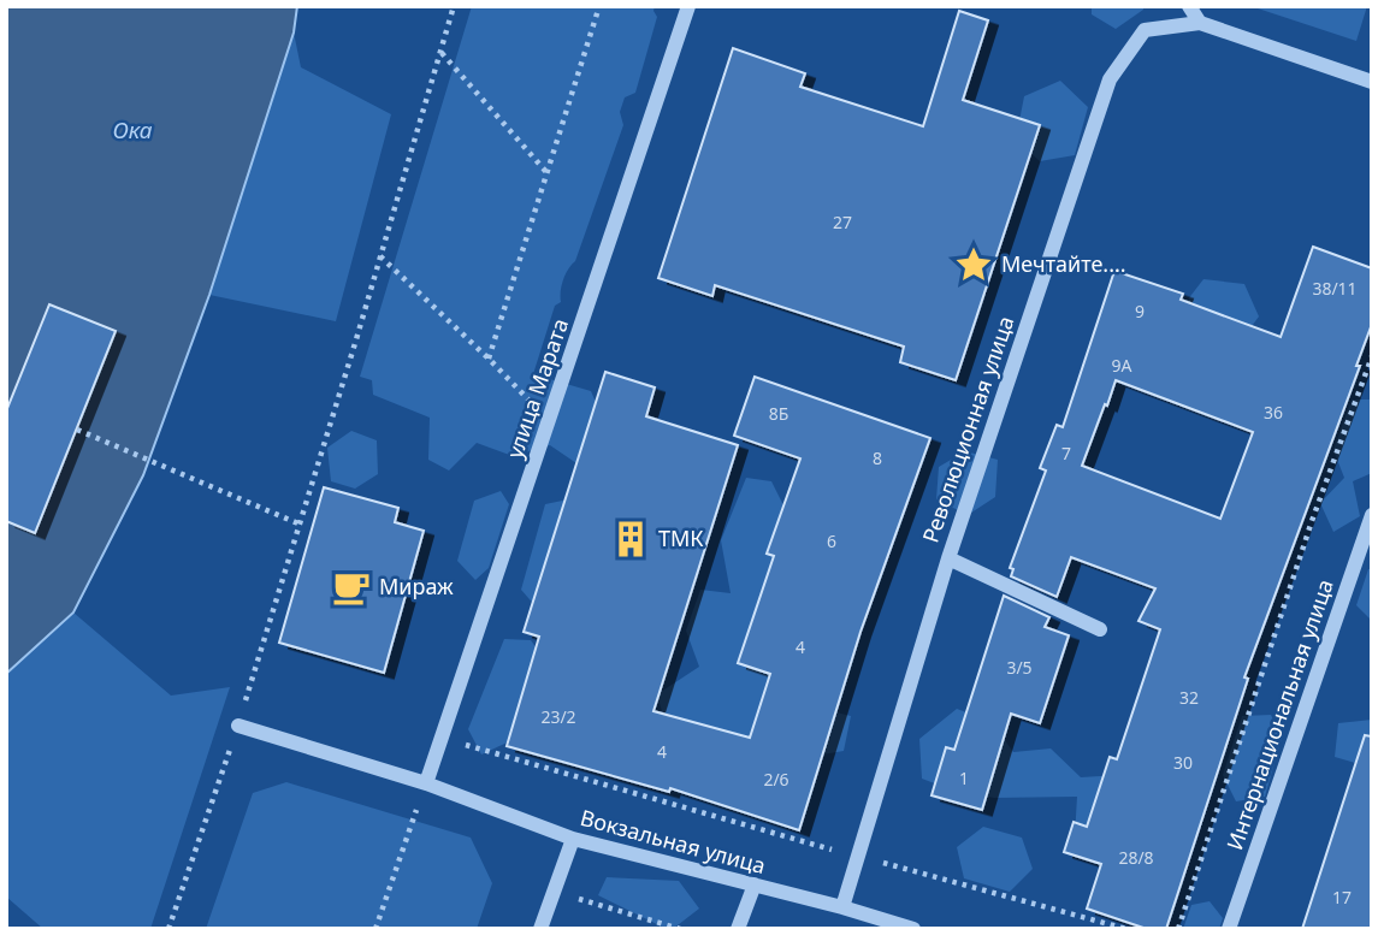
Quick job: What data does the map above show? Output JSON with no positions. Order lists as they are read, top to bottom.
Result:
{
  "streets": {
    "street": [
      "улица Марата",
      "Революционная улица",
      "Интернациональная улица",
      "Вокзальная улица"
    ]
  },
  "crossings": [
    ["улица Марата", "Вокзальная улица"],
    ["Революционная улица", "Вокзальная улица"]
  ],
  "water": ["Ока"],
  "places": {
    "place": ["Мечтайте...."],
    "building": ["ТМК"],
    "cafe": ["Мираж"]
  },
  "house_numbers": [
    "27",
    "38/11",
    "9",
    "9А",
    "36",
    "8Б",
    "7",
    "8",
    "6",
    "4",
    "3/5",
    "32",
    "23/2",
    "4",
    "30",
    "1",
    "2/6",
    "28/8",
    "17"
  ]
}
